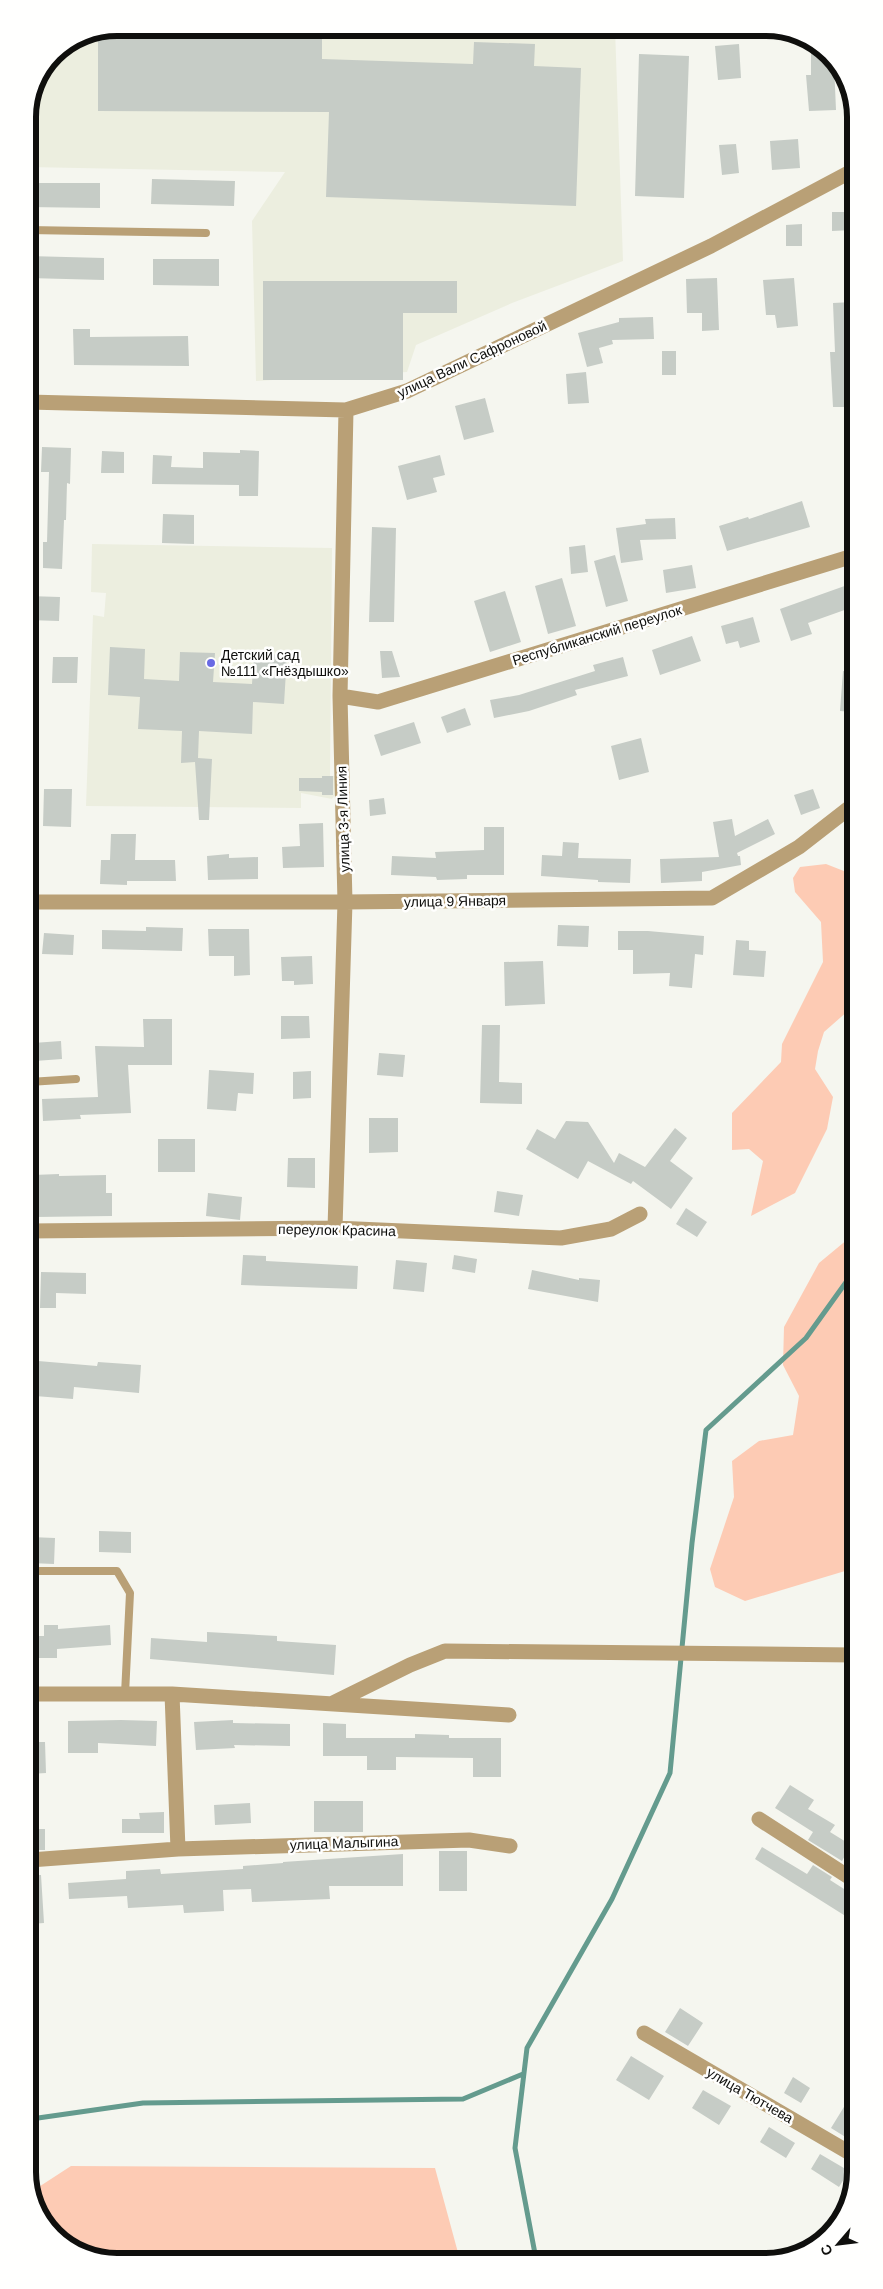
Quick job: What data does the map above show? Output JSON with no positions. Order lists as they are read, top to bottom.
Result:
{
  "streets": {
    "street": [
      "улица Вали Сафроновой",
      "Республиканский переулок",
      "улица 3-я Линия",
      "улица 9 Января",
      "переулок Красина",
      "улица Малыгина",
      "улица Тютчева"
    ]
  },
  "crossings": [
    ["улица Вали Сафроновой", "улица 3-я Линия"],
    ["Республиканский переулок", "улица 3-я Линия"],
    ["улица 3-я Линия", "улица 9 Января"],
    ["улица 3-я Линия", "переулок Красина"]
  ],
  "places": ["Детский сад №111 «Гнёздышко»"],
  "north": "bottom left"
}
